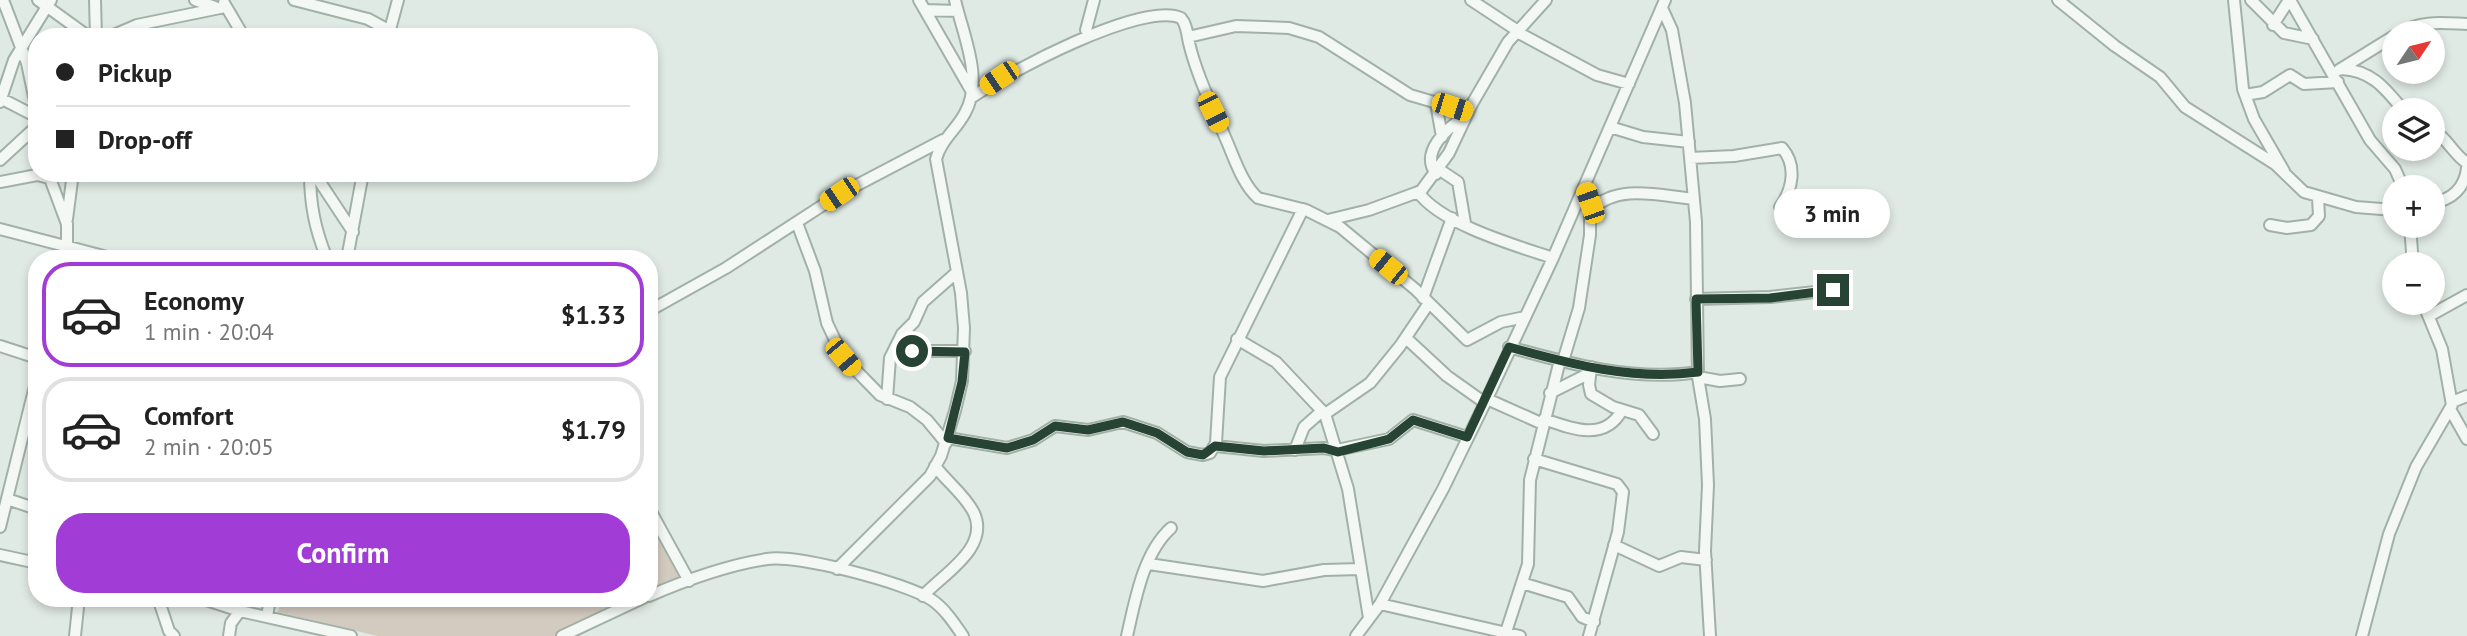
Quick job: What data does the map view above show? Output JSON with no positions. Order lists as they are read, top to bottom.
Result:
{
  "north": "top right",
  "page": {
    "map_buttons": ["+", "−"],
    "banner": ["Pickup", "Drop-off"],
    "bubble": "3 min",
    "list": [
      {
        "name": "Economy",
        "note": "1 min · 20:04",
        "value": "$1.33"
      },
      {
        "name": "Comfort",
        "note": "2 min · 20:05",
        "value": "$1.79"
      }
    ],
    "buttons": "Confirm"
  }
}
